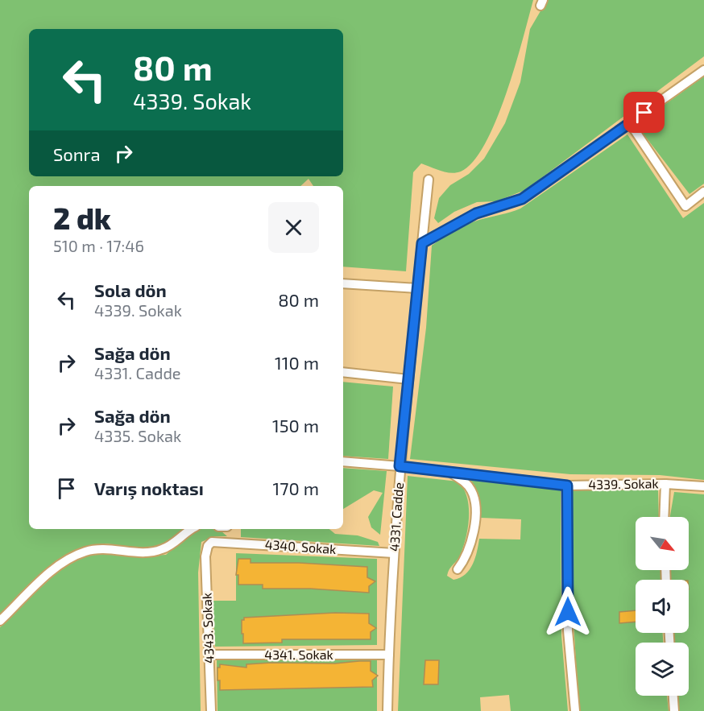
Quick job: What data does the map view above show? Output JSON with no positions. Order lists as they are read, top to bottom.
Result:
{
  "streets": {
    "street": [
      "4339. Sokak",
      "4331. Cadde",
      "4340. Sokak",
      "4343. Sokak",
      "4341. Sokak"
    ]
  },
  "crossings": [
    ["4339. Sokak", "4331. Cadde"],
    ["4331. Cadde", "4340. Sokak"],
    ["4331. Cadde", "4341. Sokak"],
    ["4340. Sokak", "4343. Sokak"],
    ["4343. Sokak", "4341. Sokak"]
  ],
  "north": "bottom right",
  "page": {
    "turn": ["80 m", "4339. Sokak"],
    "then": "Sonra",
    "heading": ["2 dk", "510 m · 17:46"],
    "list": [
      {
        "name": "Sola dön",
        "note": "4339. Sokak",
        "value": "80 m"
      },
      {
        "name": "Sağa dön",
        "note": "4331. Cadde",
        "value": "110 m"
      },
      {
        "name": "Sağa dön",
        "note": "4335. Sokak",
        "value": "150 m"
      },
      {
        "name": "Varış noktası",
        "value": "170 m"
      }
    ]
  }
}
